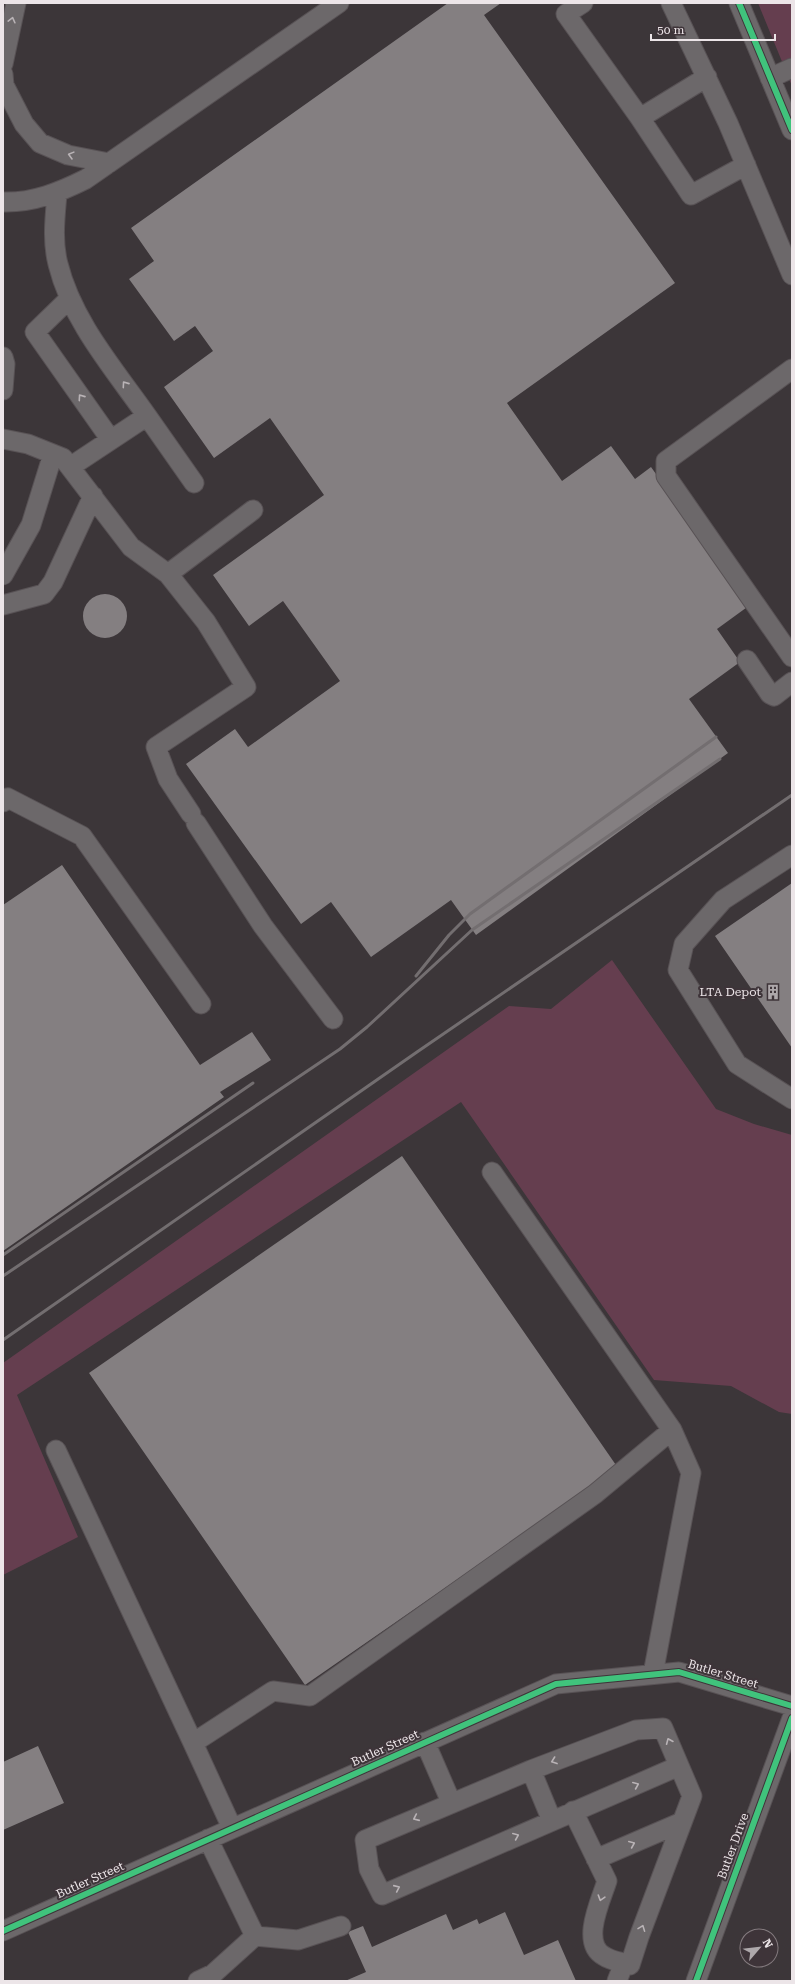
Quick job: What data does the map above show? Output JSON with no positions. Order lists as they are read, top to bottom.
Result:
{
  "streets": {
    "street": ["Butler Street", "Butler Drive"]
  },
  "places": {
    "building": ["LTA Depot"]
  },
  "scale_bar": "50 m",
  "north": "top right"
}
